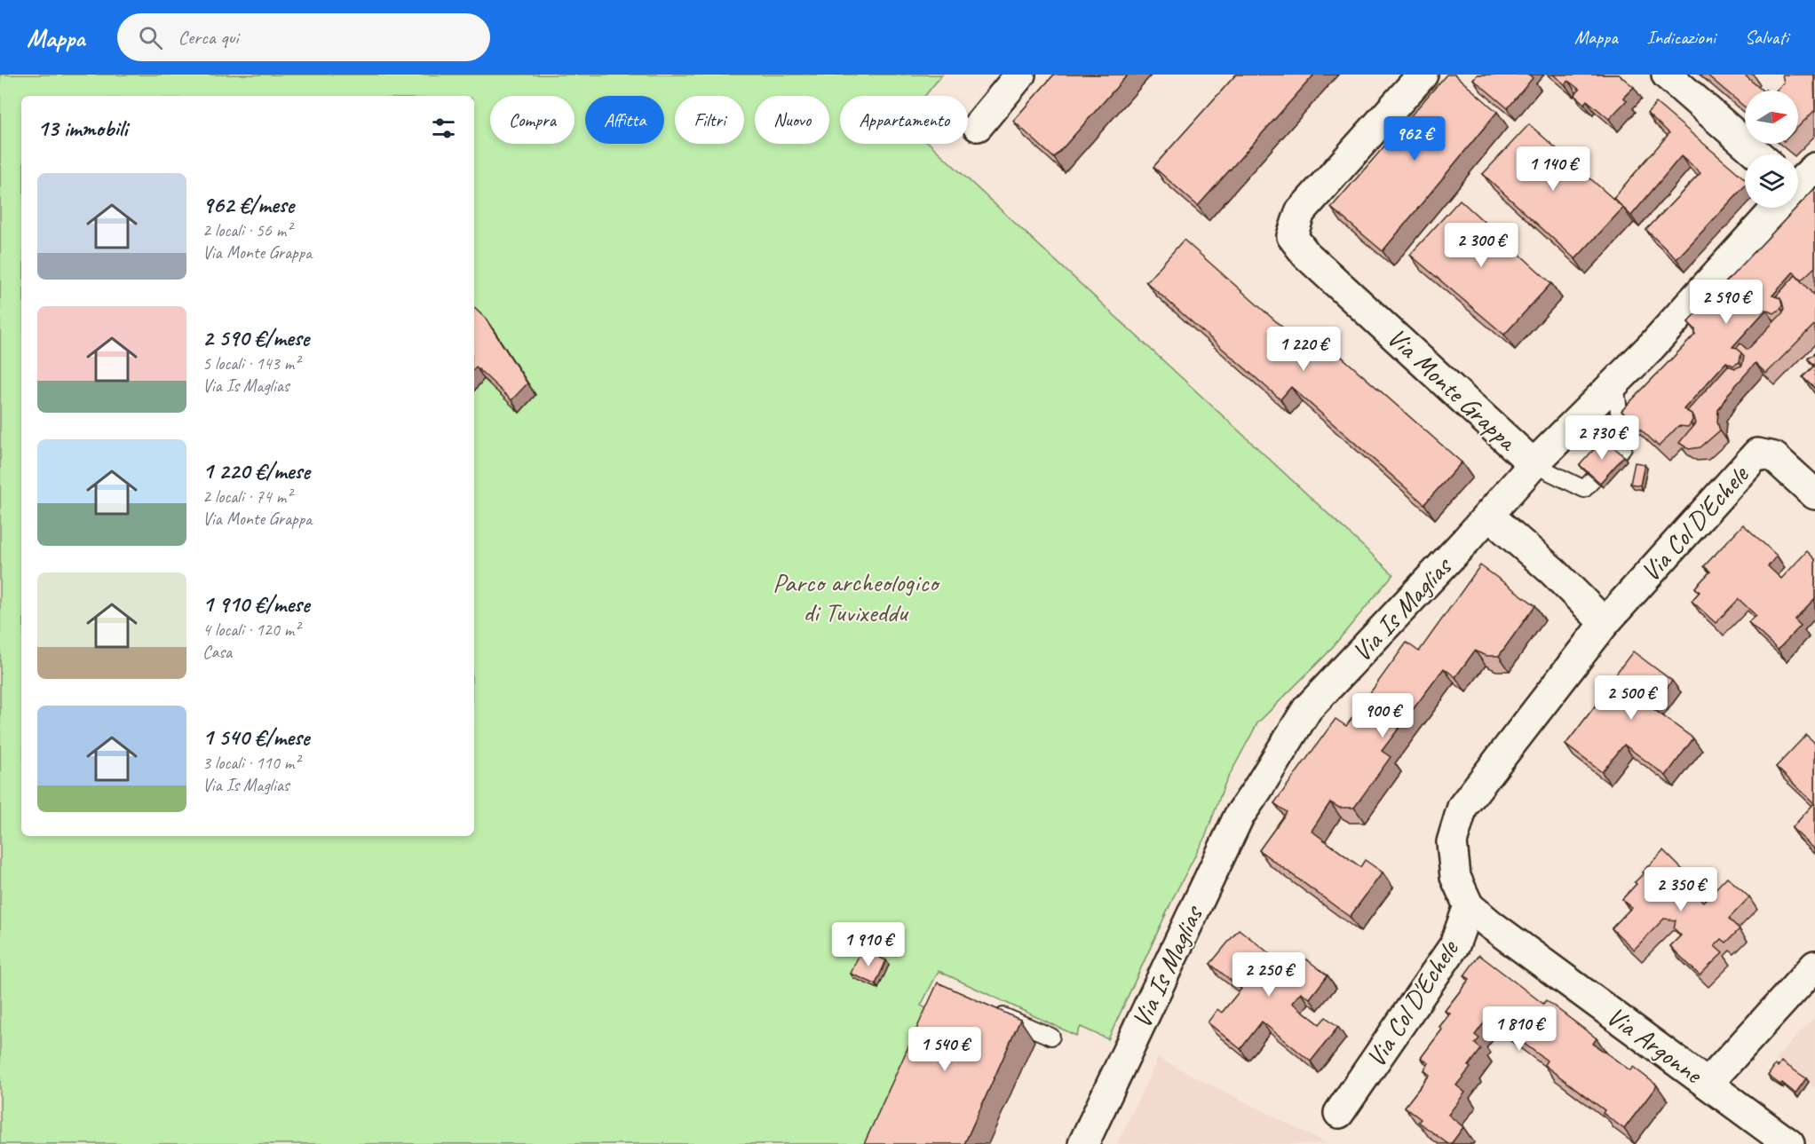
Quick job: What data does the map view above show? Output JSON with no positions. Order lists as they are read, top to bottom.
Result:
{
  "streets": {
    "street": [
      "Via Monte Grappa",
      "Via Col D'Echele",
      "Via Is Maglias",
      "Via Argonne"
    ]
  },
  "crossings": [
    ["Via Monte Grappa", "Via Is Maglias"],
    ["Via Col D'Echele", "Via Argonne"]
  ],
  "parks": ["Parco archeologico di Tuvixeddu"],
  "north": "right",
  "page": {
    "header": "Mappa",
    "search": "Cerca qui",
    "nav": ["Mappa", "Indicazioni", "Salvati"],
    "chip": [
      "Compra",
      "Affitta",
      "Filtri",
      "Nuovo",
      "Appartamento"
    ],
    "heading": "13 immobili",
    "price": [
      "962 €",
      "1 140 €",
      "2 300 €",
      "2 590 €",
      "1 220 €",
      "2 730 €",
      "2 500 €",
      "900 €",
      "2 350 €",
      "1 910 €",
      "2 250 €",
      "1 810 €",
      "1 540 €"
    ],
    "list": [
      {
        "name": "962 €/mese",
        "note": "2 locali · 56 m² · Via Monte Grappa"
      },
      {
        "name": "2 590 €/mese",
        "note": "5 locali · 143 m² · Via Is Maglias"
      },
      {
        "name": "1 220 €/mese",
        "note": "2 locali · 74 m² · Via Monte Grappa"
      },
      {
        "name": "1 910 €/mese",
        "note": "4 locali · 120 m² · Casa"
      },
      {
        "name": "1 540 €/mese",
        "note": "3 locali · 110 m² · Via Is Maglias"
      }
    ]
  }
}
